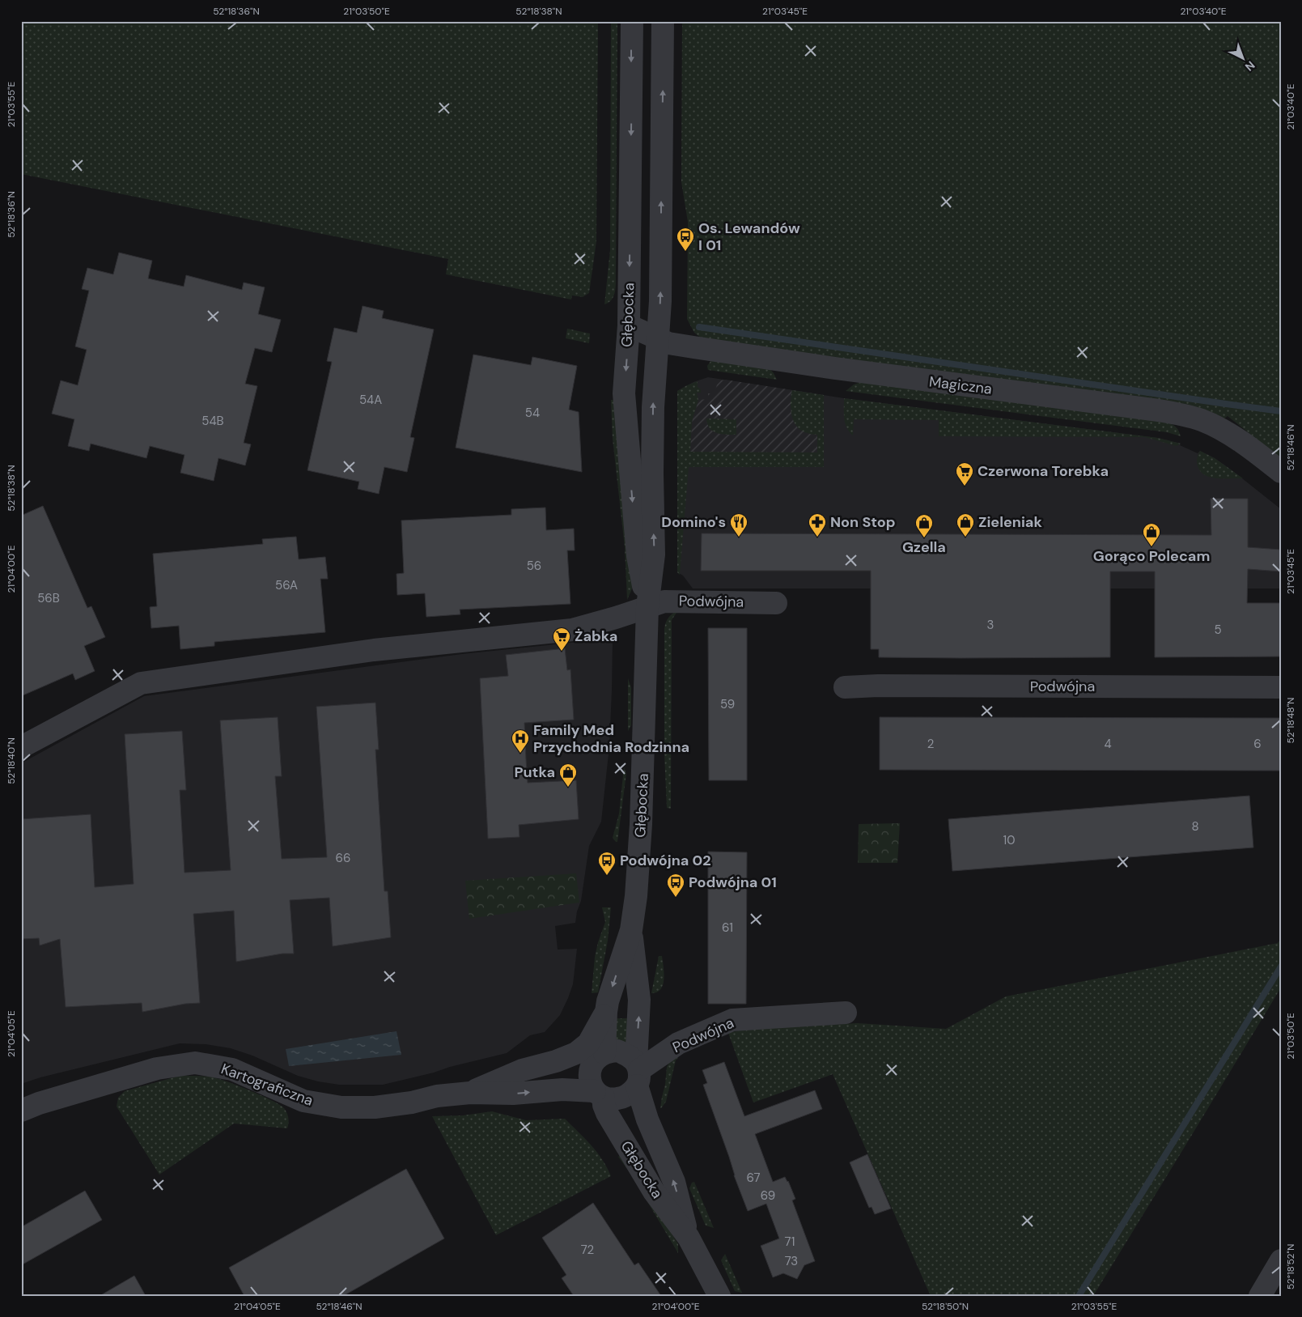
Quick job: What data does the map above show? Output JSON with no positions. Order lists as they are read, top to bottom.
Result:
{
  "streets": {
    "street": [
      "Głębocka",
      "Magiczna",
      "Podwójna",
      "Kartograficzna"
    ]
  },
  "crossings": [
    ["Głębocka", "Magiczna"],
    ["Głębocka", "Podwójna"],
    ["Głębocka", "Kartograficzna"],
    ["Podwójna", "Kartograficzna"]
  ],
  "places": {
    "bus stop": ["Os. Lewandów I 01", "Podwójna 02", "Podwójna 01"],
    "supermarket": ["Czerwona Torebka", "Żabka"],
    "restaurant": ["Domino's"],
    "pharmacy": ["Non Stop"],
    "shop": [
      "Zieleniak",
      "Gzella",
      "Gorąco Polecam",
      "Putka"
    ],
    "hospital": ["Family Med Przychodnia Rodzinna"]
  },
  "house_numbers": [
    "54A",
    "54",
    "54B",
    "56",
    "56A",
    "56B",
    "3",
    "5",
    "59",
    "2",
    "4",
    "6",
    "8",
    "10",
    "66",
    "61",
    "67",
    "69",
    "71",
    "72",
    "73"
  ],
  "north": "bottom right",
  "coordinates": [
    "52°18'36\"N",
    "21°03'50\"E",
    "52°18'38\"N",
    "21°03'45\"E",
    "21°03'40\"E",
    "21°03'55\"E",
    "52°18'46\"N",
    "21°04'00\"E",
    "52°18'48\"N",
    "52°18'40\"N",
    "21°04'05\"E",
    "52°18'52\"N",
    "52°18'50\"N"
  ]
}
